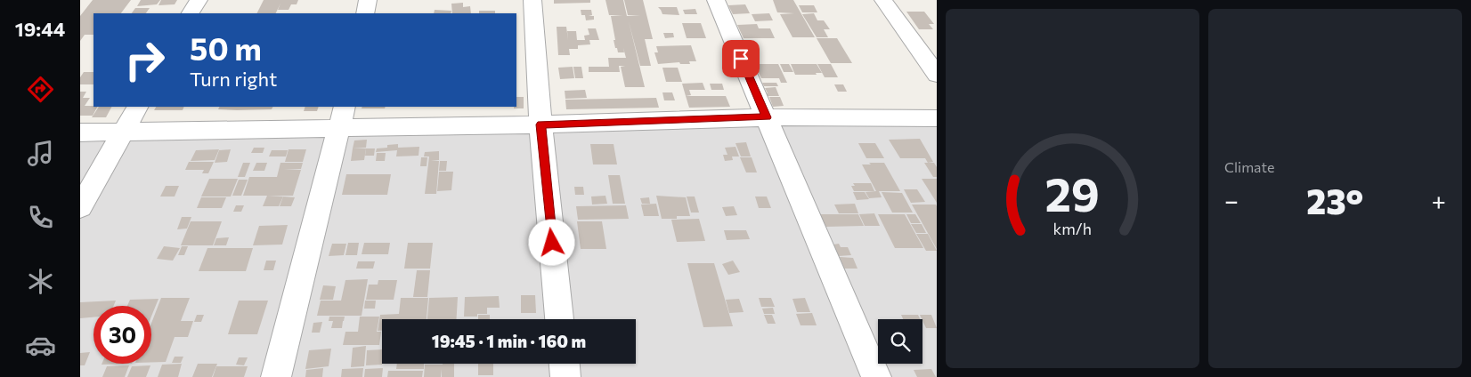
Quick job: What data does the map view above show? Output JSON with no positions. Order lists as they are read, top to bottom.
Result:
{
  "page": {
    "tabs": "19:44",
    "tile": "Climate",
    "turn": ["50 m", "Turn right"],
    "heat": ["−", "23°", "+"],
    "limit": "30",
    "trip": "19:45 · 1 min · 160 m",
    "gauge": ["29", "km/h"]
  }
}
